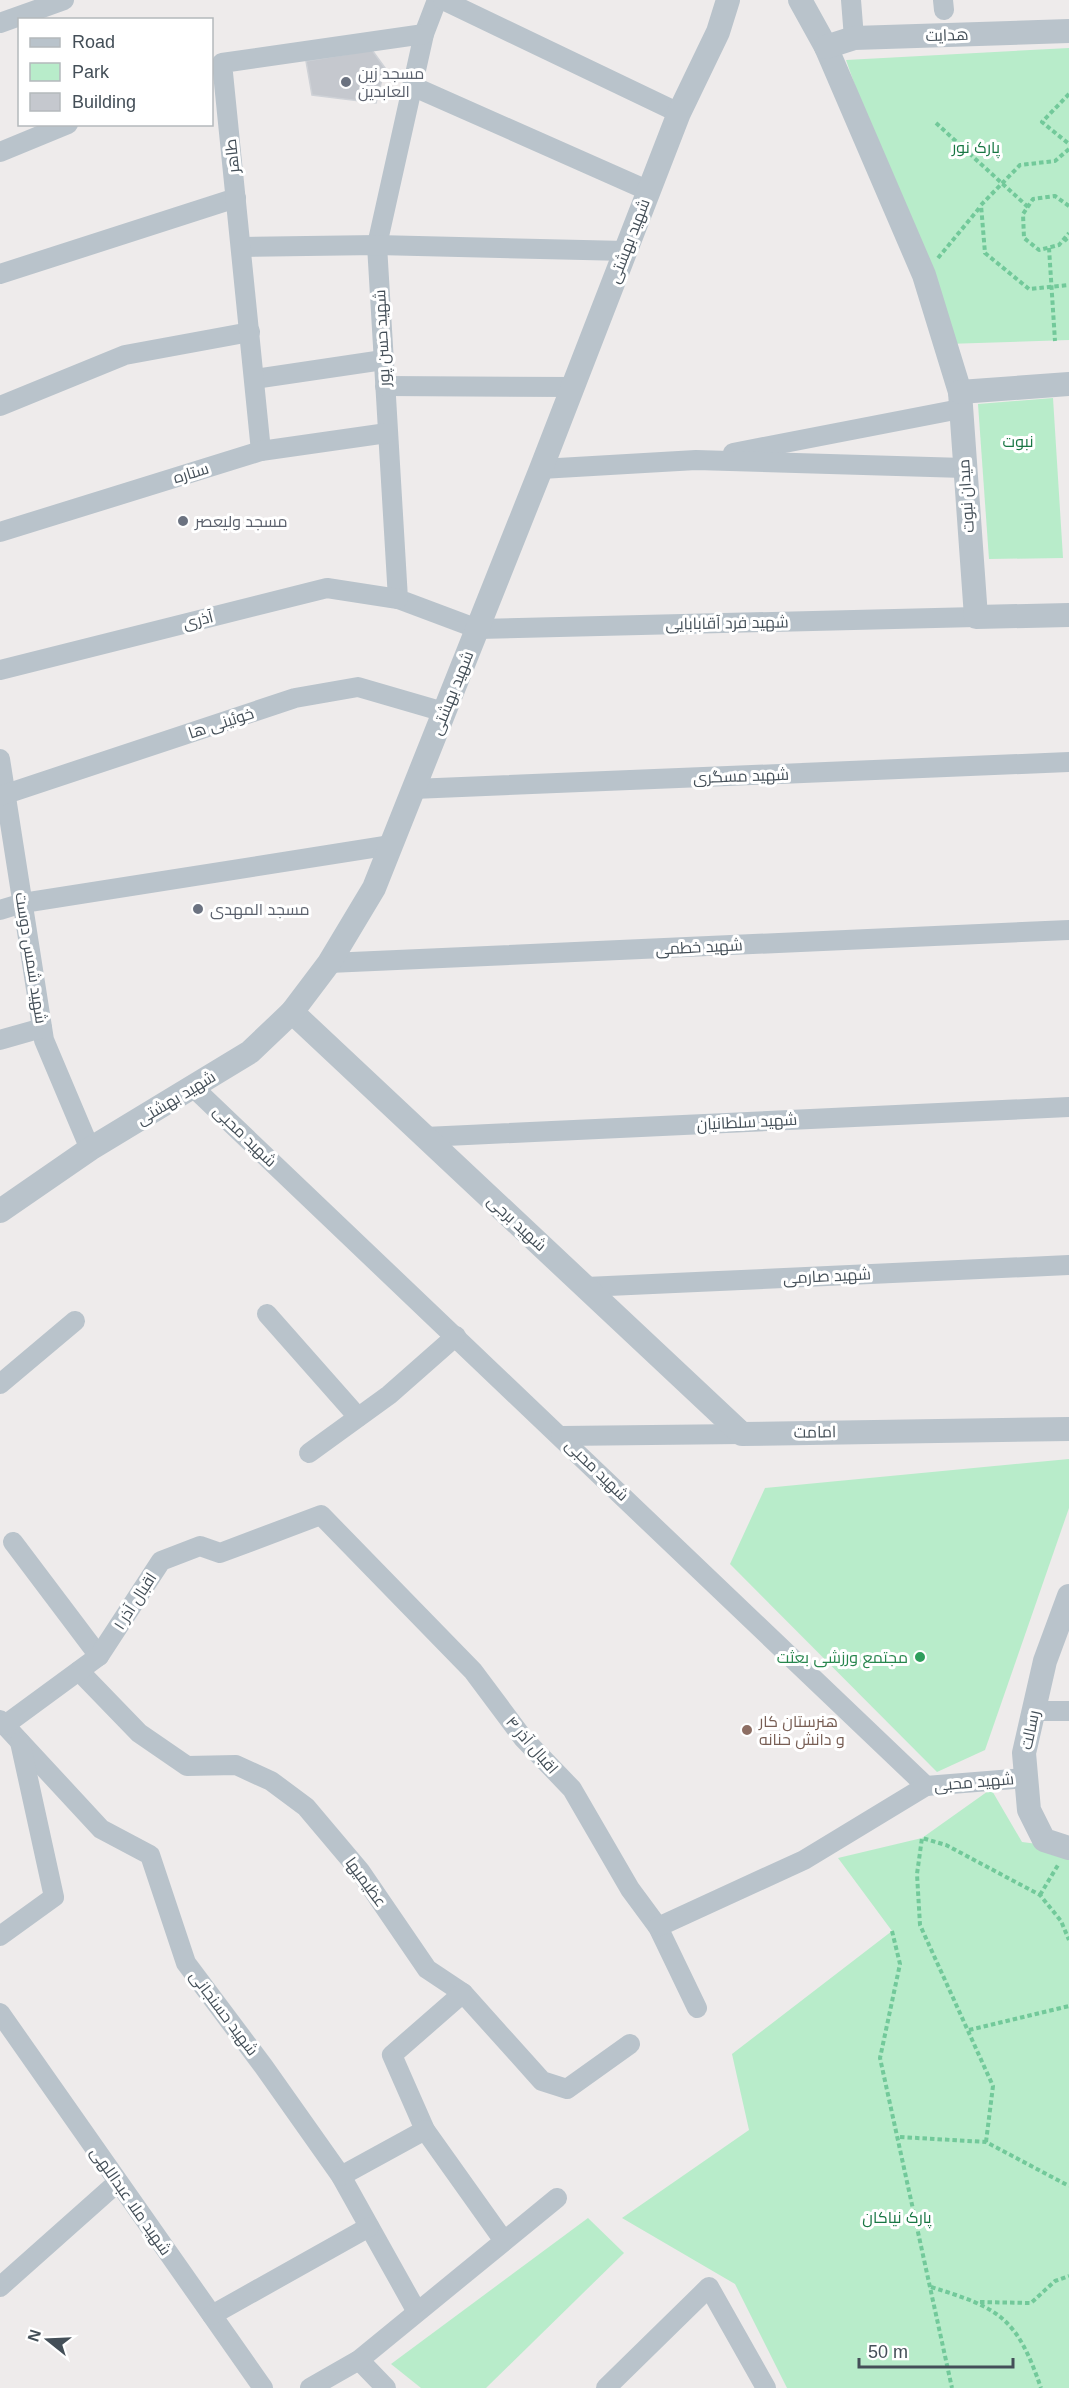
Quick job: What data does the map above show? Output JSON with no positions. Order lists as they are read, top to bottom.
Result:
{
  "streets": {
    "street": [
      "هدایت",
      "طاهر",
      "شهید بهشتی",
      "شهید حسن پور",
      "ستاره",
      "میدان نبوت",
      "آذری",
      "شهید فرد آقابابایی",
      "خوئینی ها",
      "شهید مسگری",
      "شهید خطمی",
      "شهید شمس دوست",
      "شهید سلطانیان",
      "شهید محبی",
      "شهید برجی",
      "شهید صارمی",
      "امامت",
      "اقبال آذر ۱",
      "رسالت",
      "اقبال آذر ۴",
      "عظیمیها",
      "شهید حسنجانی",
      "شهید ملا عبداللهی"
    ]
  },
  "crossings": [
    ["طاهر", "شهید حسن پور"],
    ["طاهر", "ستاره"],
    ["شهید بهشتی", "شهید فرد آقابابایی"],
    ["شهید بهشتی", "خوئینی ها"],
    ["شهید بهشتی", "شهید مسگری"],
    ["شهید بهشتی", "شهید خطمی"],
    ["شهید بهشتی", "شهید شمس دوست"],
    ["شهید بهشتی", "شهید محبی"],
    ["شهید بهشتی", "شهید برجی"],
    ["شهید حسن پور", "ستاره"],
    ["شهید حسن پور", "آذری"],
    ["میدان نبوت", "شهید فرد آقابابایی"],
    ["خوئینی ها", "شهید شمس دوست"],
    ["شهید سلطانیان", "شهید برجی"],
    ["شهید محبی", "امامت"],
    ["شهید محبی", "رسالت"],
    ["شهید برجی", "شهید صارمی"],
    ["شهید برجی", "امامت"],
    ["اقبال آذر ۱", "اقبال آذر ۴"],
    ["اقبال آذر ۱", "عظیمیها"],
    ["اقبال آذر ۱", "شهید حسنجانی"]
  ],
  "parks": ["پارک نور", "نبوت", "پارک نیاکان"],
  "places": [
    "مسجد زین العابدین",
    "مسجد ولیعصر",
    "مسجد المهدی",
    "مجتمع ورزشی بعثت",
    "هنرستان کار و دانش حنانه"
  ],
  "legend": ["Road", "Park", "Building"],
  "scale_bar": "50 m",
  "north": "left"
}
